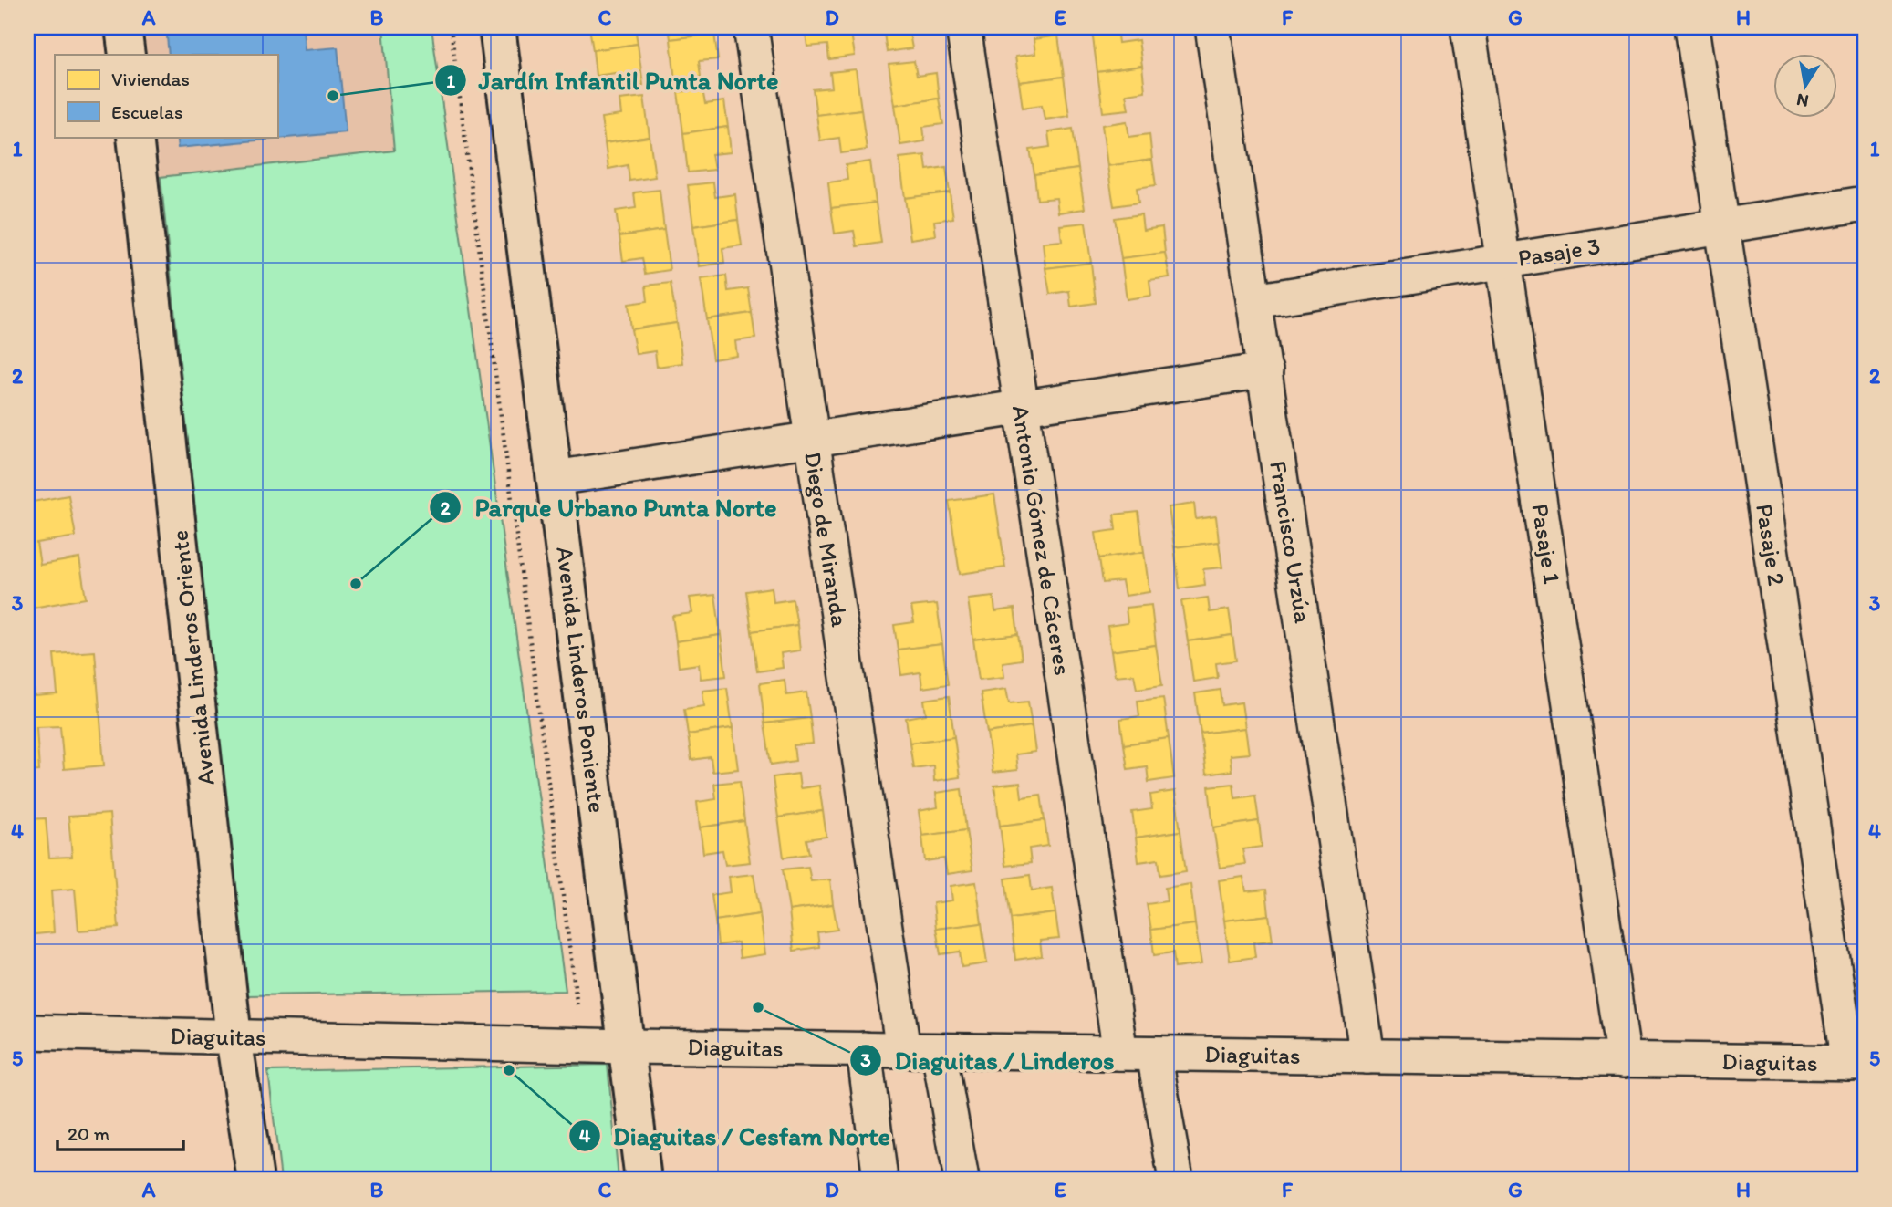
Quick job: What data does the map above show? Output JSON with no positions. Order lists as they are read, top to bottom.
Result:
{
  "streets": {
    "street": [
      "Pasaje 3",
      "Diego de Miranda",
      "Antonio Gómez de Cáceres",
      "Francisco Urzúa",
      "Pasaje 1",
      "Pasaje 2",
      "Avenida Linderos Oriente",
      "Avenida Linderos Poniente",
      "Diaguitas"
    ]
  },
  "crossings": [
    ["Pasaje 3", "Francisco Urzúa"],
    ["Pasaje 3", "Pasaje 1"],
    ["Pasaje 3", "Pasaje 2"],
    ["Diego de Miranda", "Diaguitas"],
    ["Antonio Gómez de Cáceres", "Diaguitas"],
    ["Francisco Urzúa", "Diaguitas"],
    ["Pasaje 1", "Diaguitas"],
    ["Pasaje 2", "Diaguitas"],
    ["Avenida Linderos Oriente", "Diaguitas"],
    ["Avenida Linderos Poniente", "Diaguitas"]
  ],
  "places": [
    "Jardín Infantil Punta Norte",
    "Parque Urbano Punta Norte",
    "Diaguitas / Linderos",
    "Diaguitas / Cesfam Norte"
  ],
  "legend": ["Viviendas", "Escuelas"],
  "scale_bar": "20 m",
  "north": "bottom",
  "grid": {
    "columns": [
      "A",
      "B",
      "C",
      "D",
      "E",
      "F",
      "G",
      "H"
    ],
    "rows": [
      "1",
      "2",
      "3",
      "4",
      "5"
    ]
  }
}
